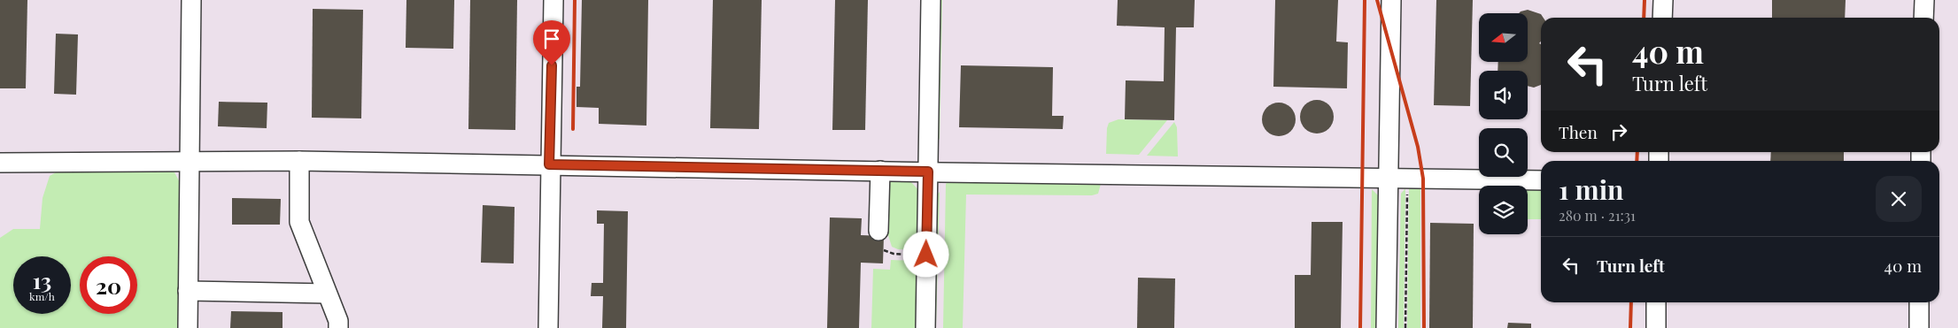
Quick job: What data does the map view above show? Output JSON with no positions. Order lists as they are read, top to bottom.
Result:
{
  "north": "left",
  "page": {
    "turn": ["40 m", "Turn left"],
    "then": "Then",
    "heading": ["1 min", "280 m · 21:31"],
    "list": [
      {
        "name": "Turn left",
        "value": "40 m"
      }
    ],
    "speed": "13 km/h",
    "limit": "20"
  }
}
